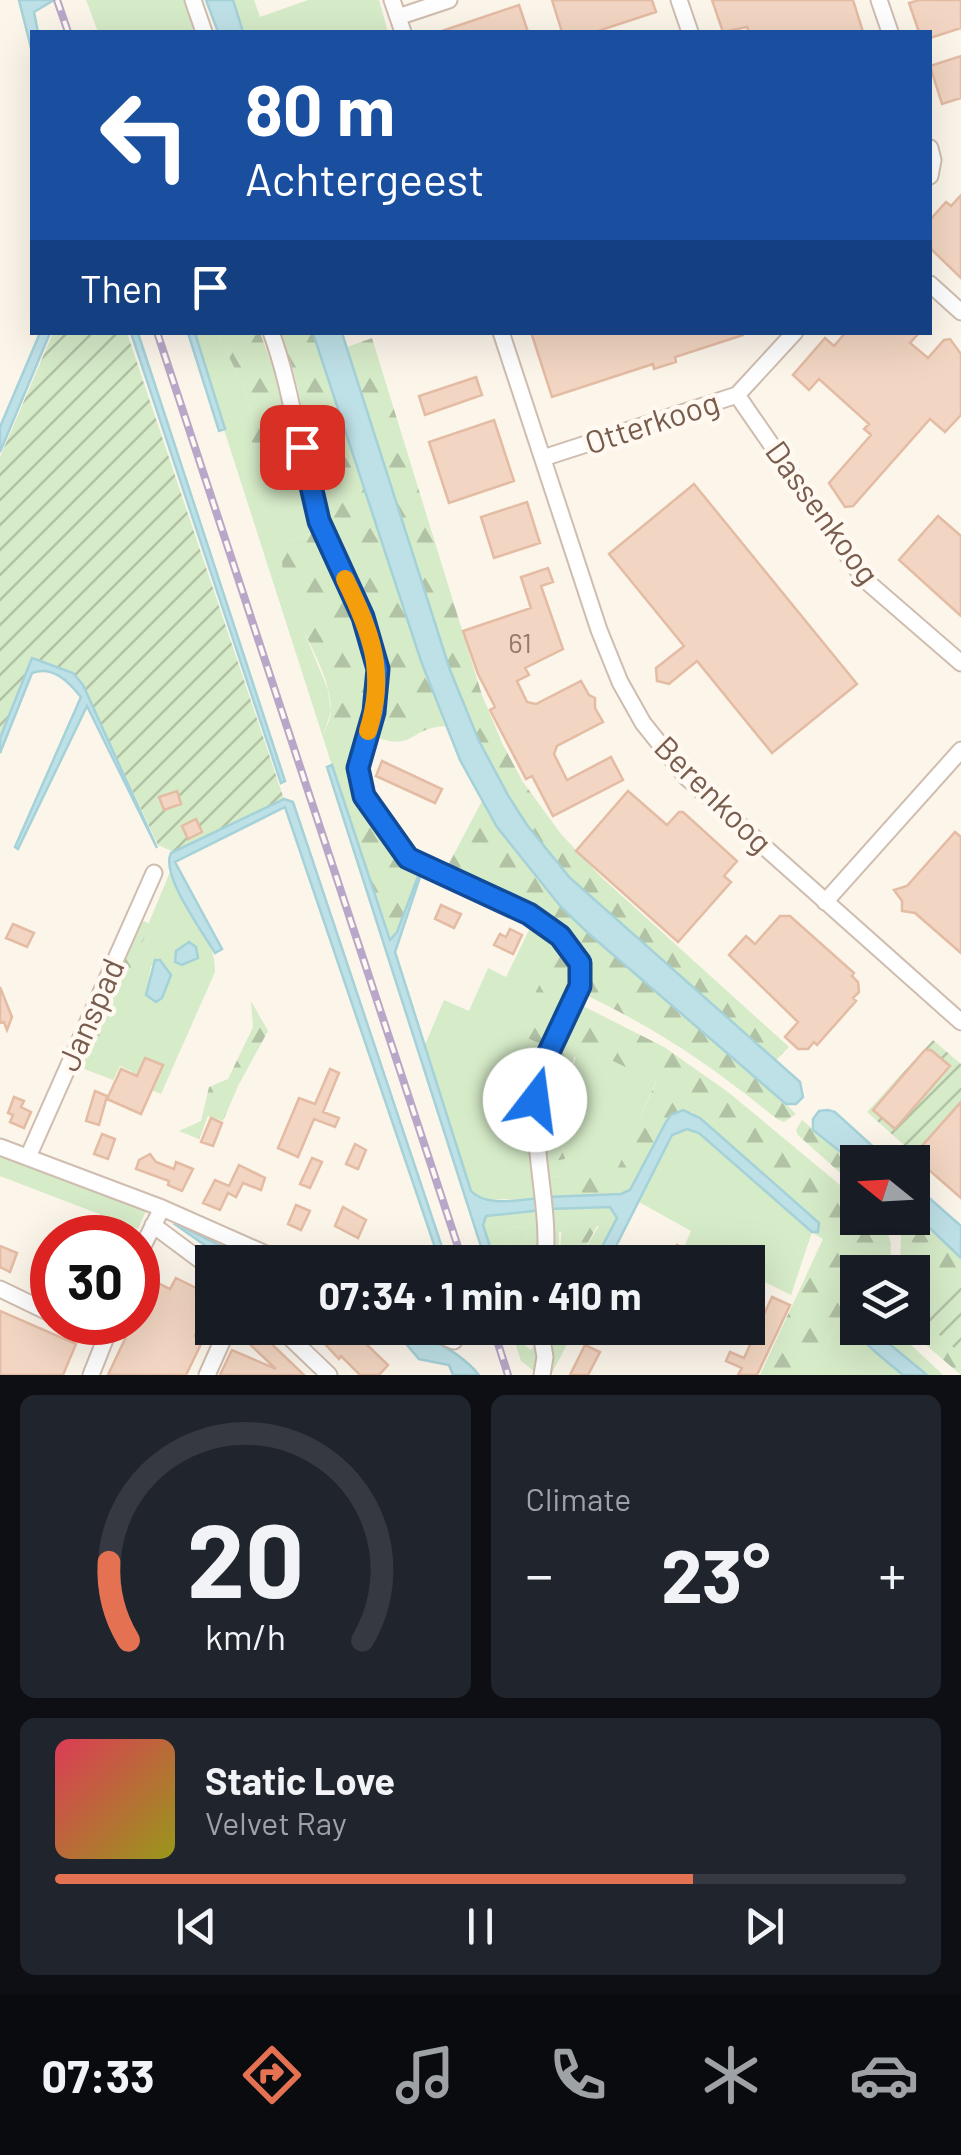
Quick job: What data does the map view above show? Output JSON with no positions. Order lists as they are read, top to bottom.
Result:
{
  "streets": {
    "street": [
      "Otterkoog",
      "Dassenkoog",
      "Berenkoog",
      "Janspad"
    ]
  },
  "crossings": [
    ["Otterkoog", "Dassenkoog"],
    ["Otterkoog", "Berenkoog"]
  ],
  "house_numbers": ["61"],
  "north": "left",
  "page": {
    "turn": ["80 m", "Achtergeest"],
    "then": "Then",
    "limit": "30",
    "trip": "07:34 · 1 min · 410 m",
    "tile": "Climate",
    "heat": ["−", "23°", "+"],
    "song": ["Static Love", "Velvet Ray"],
    "tabs": "07:33",
    "gauge": ["20", "km/h"]
  }
}
